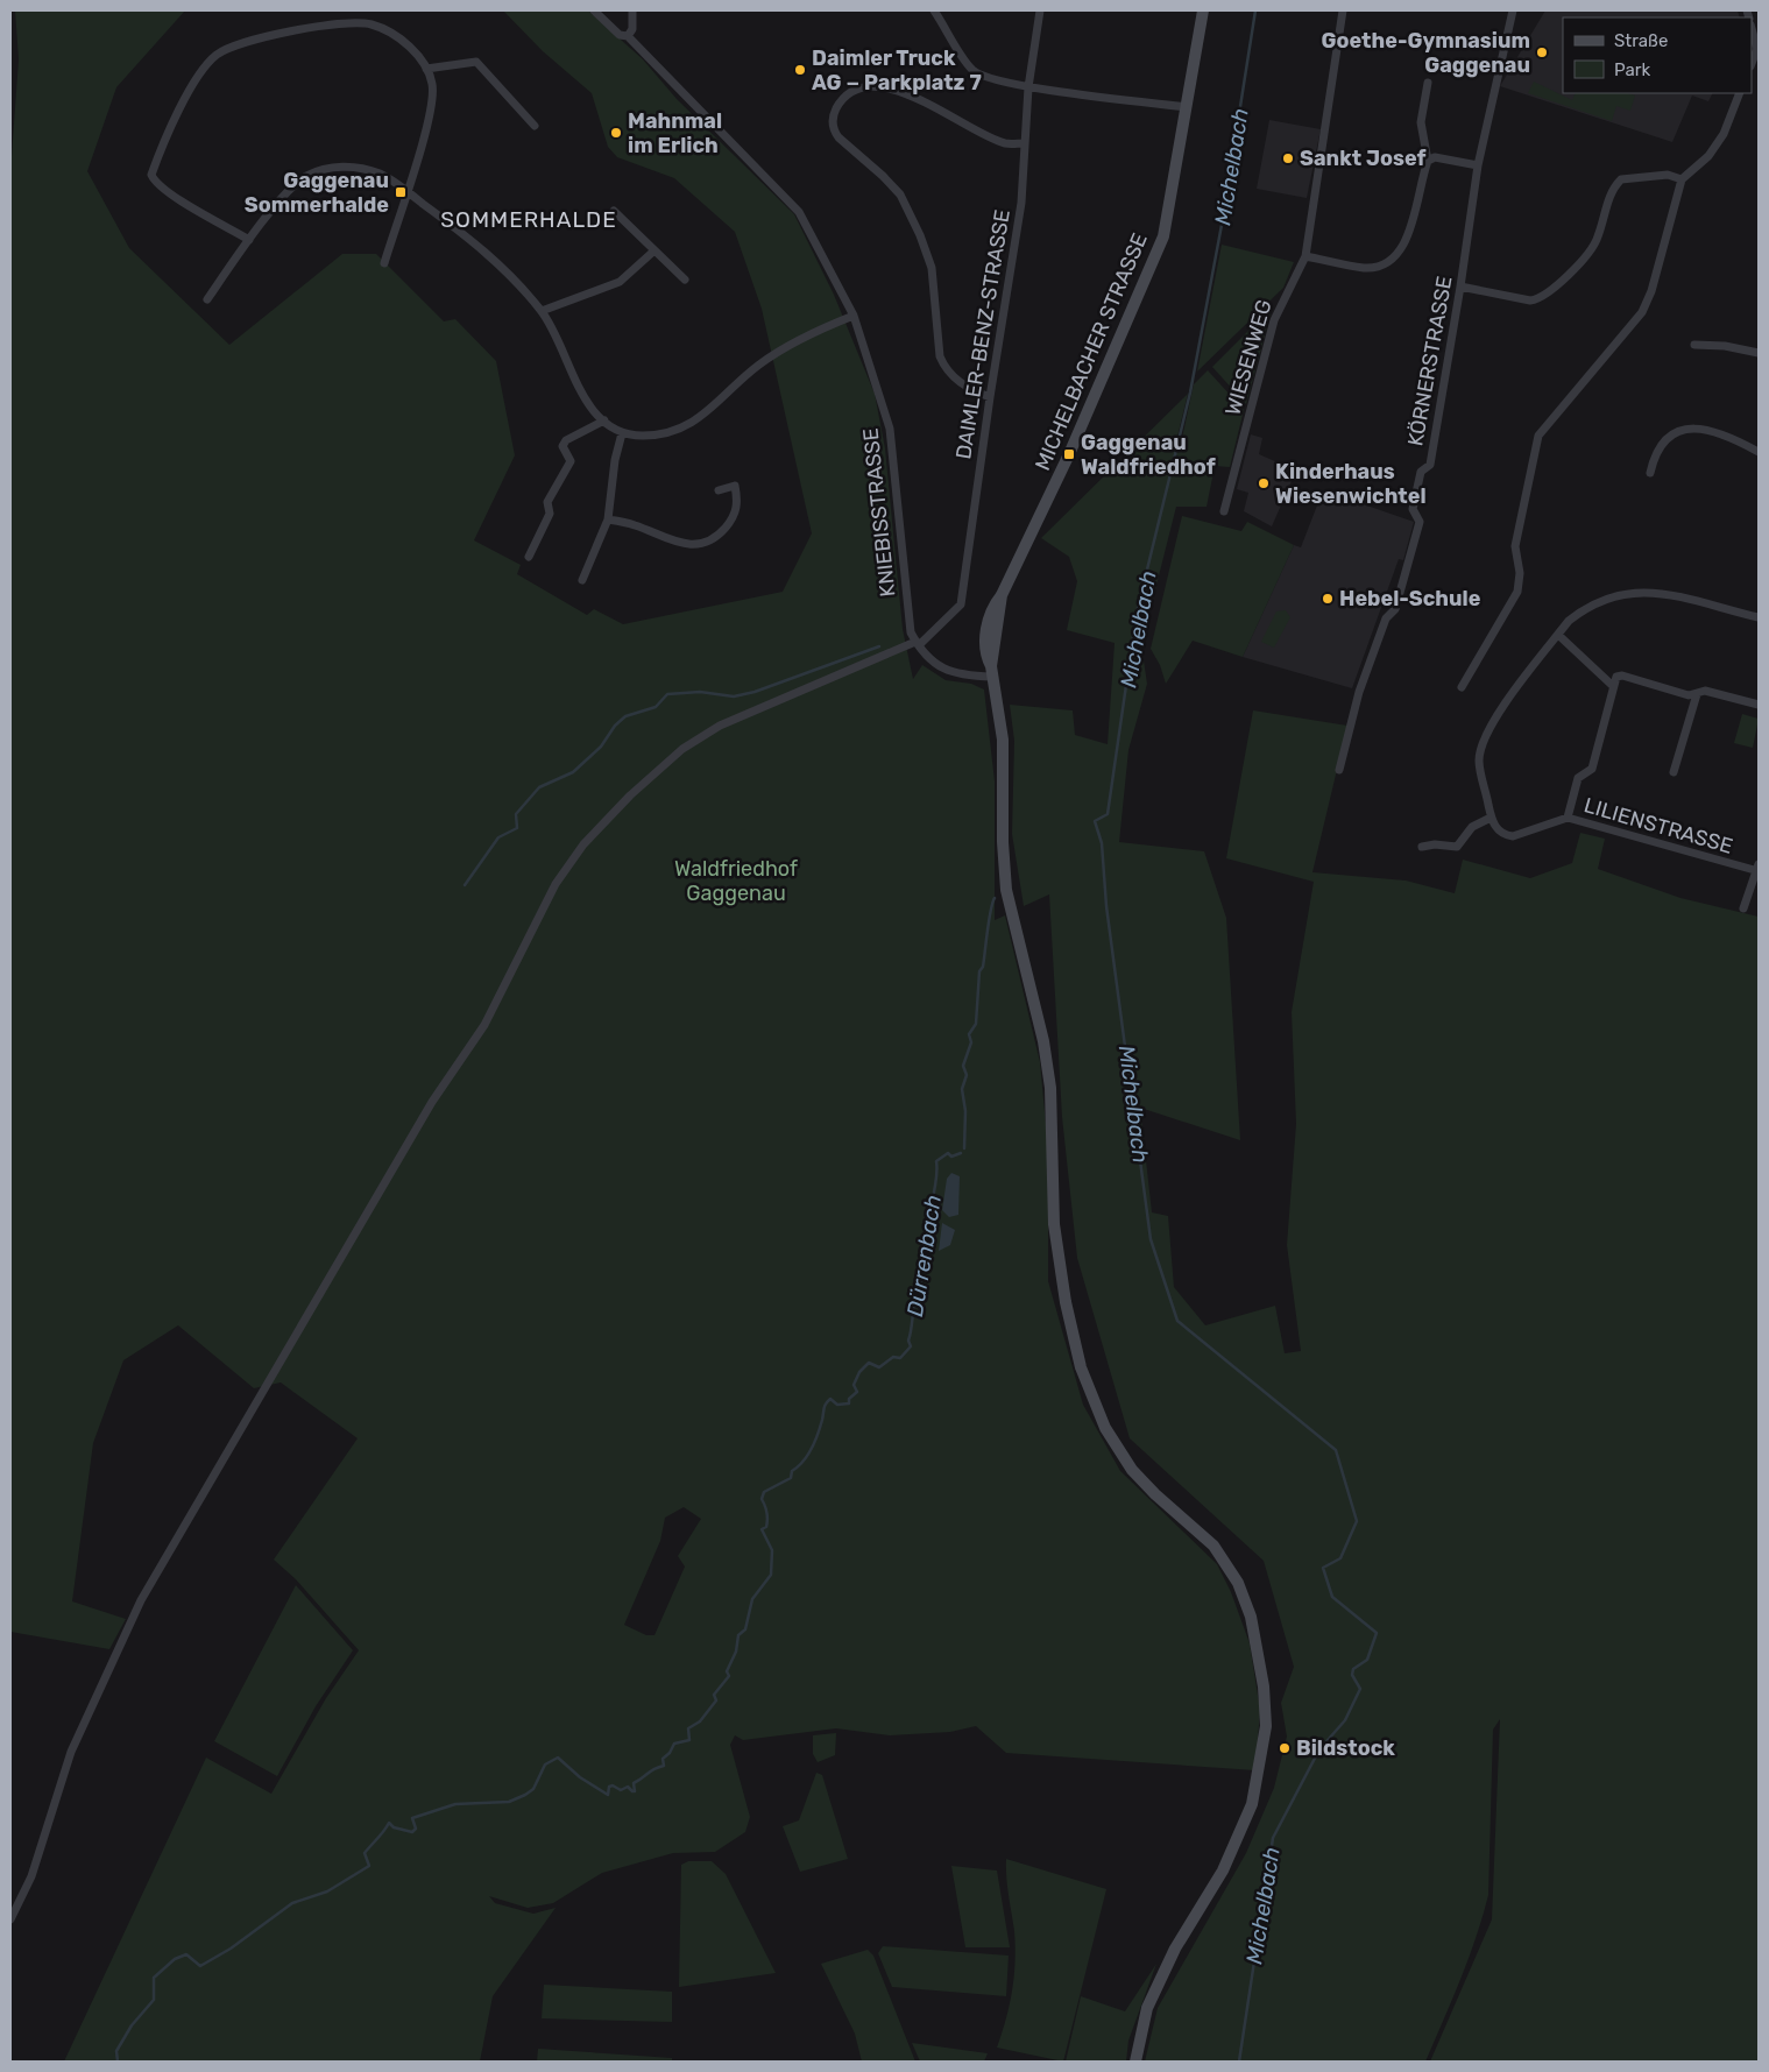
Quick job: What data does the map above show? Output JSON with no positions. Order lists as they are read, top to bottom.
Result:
{
  "streets": {
    "main road": ["MICHELBACHER STRASSE"],
    "street": [
      "DAIMLER-BENZ-STRASSE",
      "WIESENWEG",
      "KÖRNERSTRASSE",
      "KNIEBISSTRASSE",
      "LILIENSTRASSE"
    ]
  },
  "crossings": [
    ["DAIMLER-BENZ-STRASSE", "KNIEBISSTRASSE"],
    ["MICHELBACHER STRASSE", "KNIEBISSTRASSE"]
  ],
  "districts": ["SOMMERHALDE"],
  "water": ["Michelbach", "Dürrenbach"],
  "parks": ["Waldfriedhof Gaggenau"],
  "places": {
    "other": [
      "Goethe-Gymnasium Gaggenau",
      "Daimler Truck AG − Parkplatz 7",
      "Mahnmal im Erlich",
      "Sankt Josef",
      "Kinderhaus Wiesenwichtel",
      "Hebel-Schule",
      "Bildstock"
    ],
    "transit": ["Gaggenau Sommerhalde", "Gaggenau Waldfriedhof"]
  },
  "legend": ["Straße", "Park"]
}
